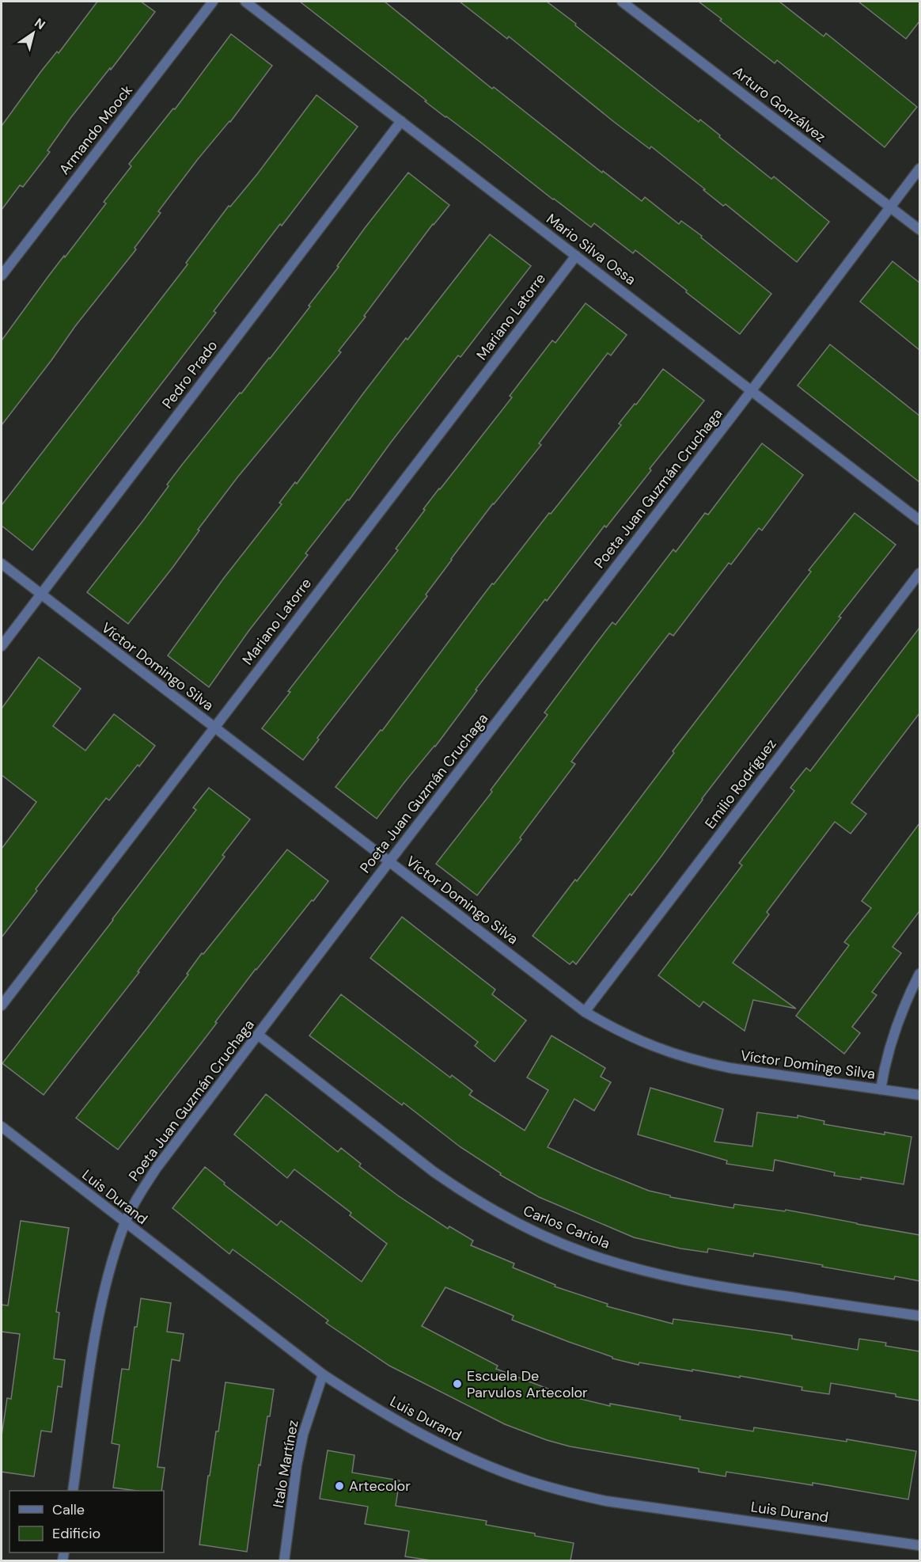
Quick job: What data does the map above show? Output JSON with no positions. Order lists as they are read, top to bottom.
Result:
{
  "streets": {
    "street": [
      "Arturo Gonzálvez",
      "Armando Moock",
      "Mario Silva Ossa",
      "Mariano Latorre",
      "Pedro Prado",
      "Poeta Juan Guzmán Cruchaga",
      "Víctor Domingo Silva",
      "Emilio Rodríguez",
      "Luis Durand",
      "Carlos Cariola",
      "Italo Martínez"
    ]
  },
  "crossings": [
    ["Arturo Gonzálvez", "Poeta Juan Guzmán Cruchaga"],
    ["Mario Silva Ossa", "Mariano Latorre"],
    ["Mario Silva Ossa", "Pedro Prado"],
    ["Mario Silva Ossa", "Poeta Juan Guzmán Cruchaga"],
    ["Mariano Latorre", "Víctor Domingo Silva"],
    ["Pedro Prado", "Víctor Domingo Silva"],
    ["Poeta Juan Guzmán Cruchaga", "Víctor Domingo Silva"],
    ["Poeta Juan Guzmán Cruchaga", "Luis Durand"],
    ["Poeta Juan Guzmán Cruchaga", "Carlos Cariola"],
    ["Víctor Domingo Silva", "Emilio Rodríguez"],
    ["Luis Durand", "Italo Martínez"]
  ],
  "places": ["Escuela De Parvulos Artecolor", "Artecolor"],
  "legend": ["Calle", "Edificio"],
  "north": "top right"
}
